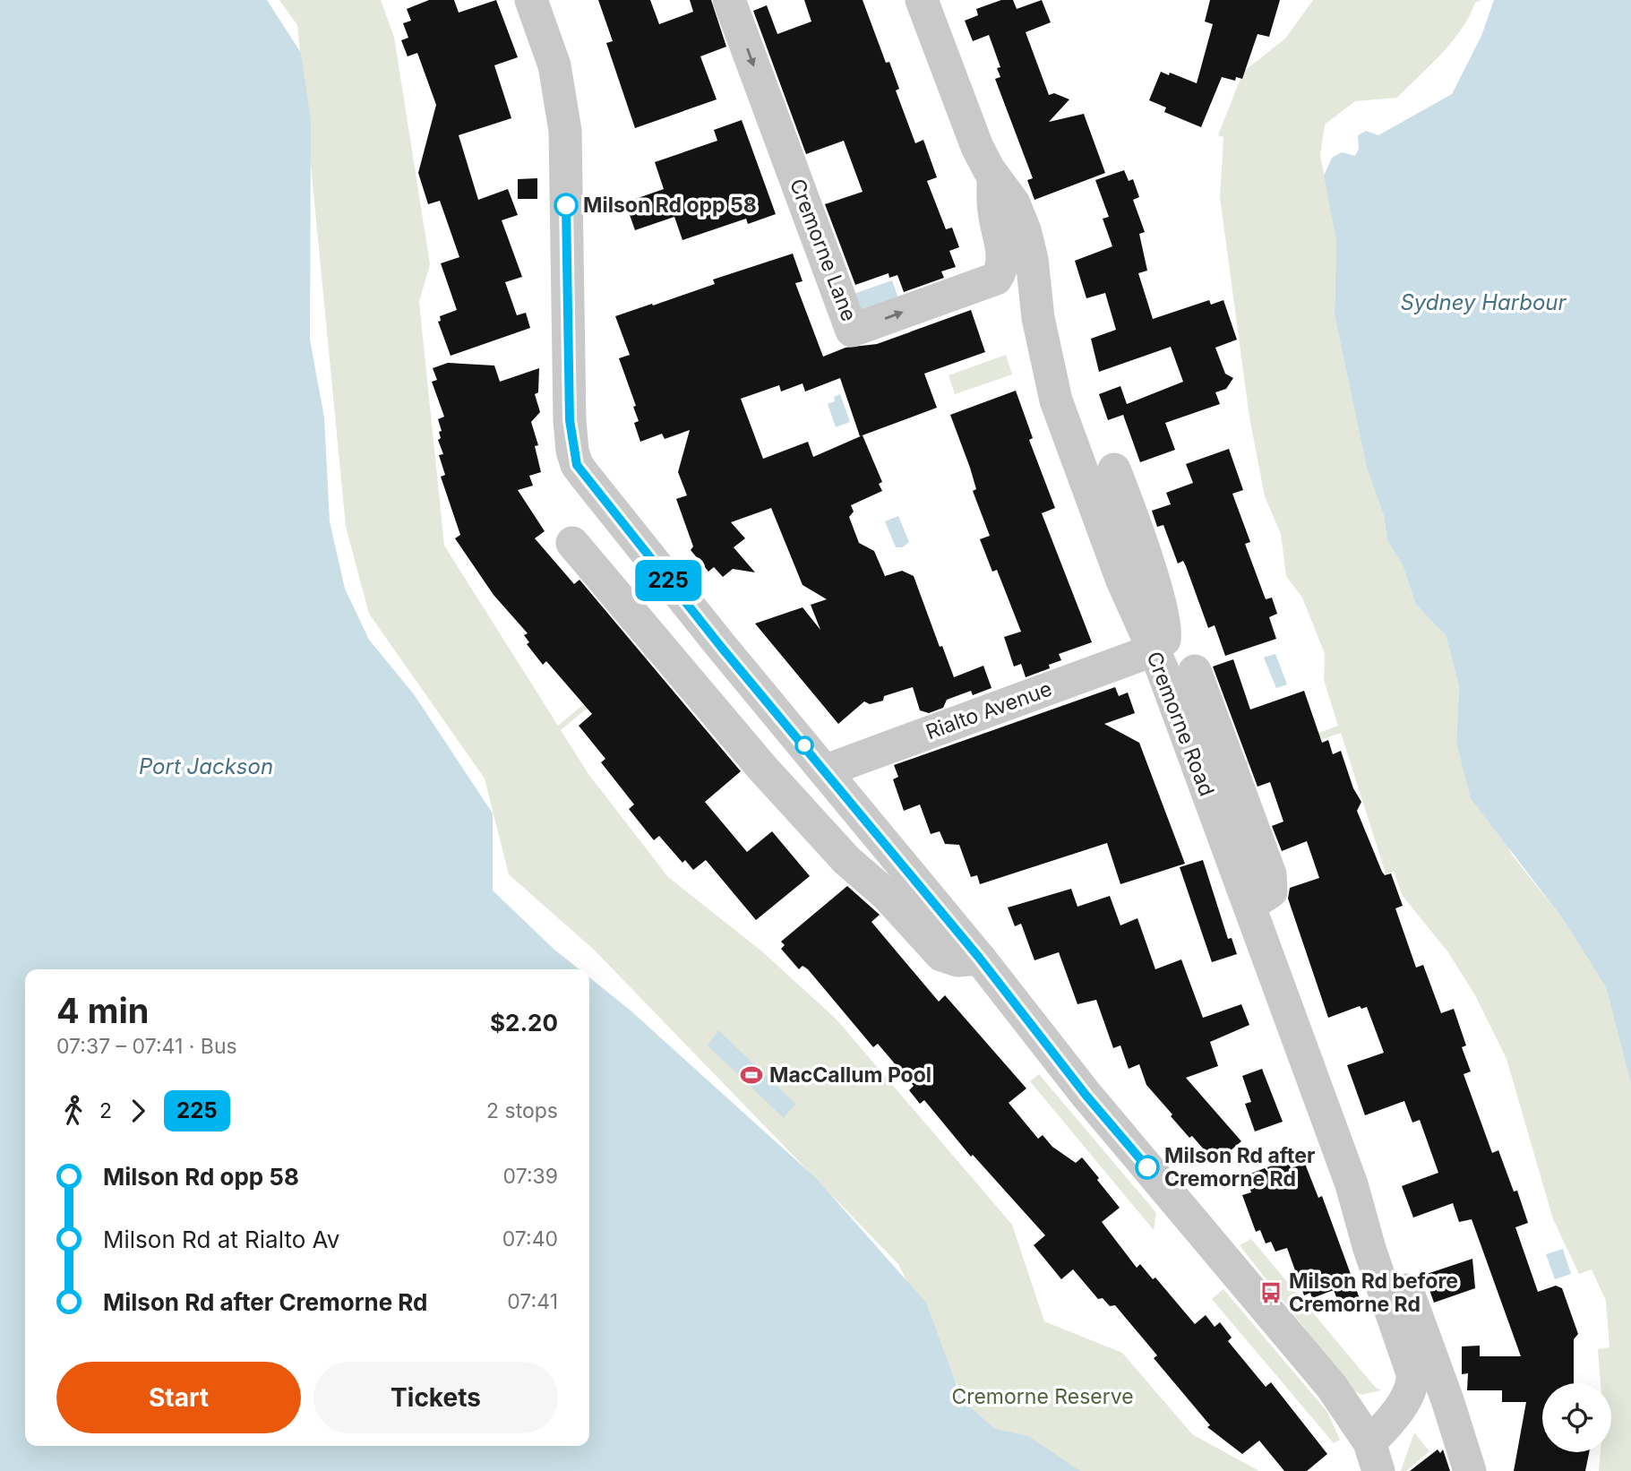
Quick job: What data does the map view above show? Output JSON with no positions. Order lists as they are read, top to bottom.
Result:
{
  "streets": {
    "street": ["Cremorne Lane", "Rialto Avenue", "Cremorne Road"]
  },
  "crossings": [
    ["Cremorne Lane", "Cremorne Road"],
    ["Rialto Avenue", "Cremorne Road"]
  ],
  "water": ["Sydney Harbour", "Port Jackson"],
  "parks": ["Cremorne Reserve"],
  "places": {
    "other": ["Milson Rd opp 58", "Milson Rd after Cremorne Rd"],
    "sports": ["MacCallum Pool"],
    "bus stop": ["Milson Rd before Cremorne Rd"]
  },
  "lines": ["bus line 225"],
  "page": {
    "on_map": "225",
    "heading": ["4 min", "07:37 – 07:41 · Bus", "$2.20"],
    "legs": ["2", "225", "2 stops"],
    "list": [
      {
        "name": "Milson Rd opp 58",
        "value": "07:39"
      },
      {
        "name": "Milson Rd at Rialto Av",
        "value": "07:40"
      },
      {
        "name": "Milson Rd after Cremorne Rd",
        "value": "07:41"
      }
    ],
    "buttons": ["Start", "Tickets"]
  }
}
